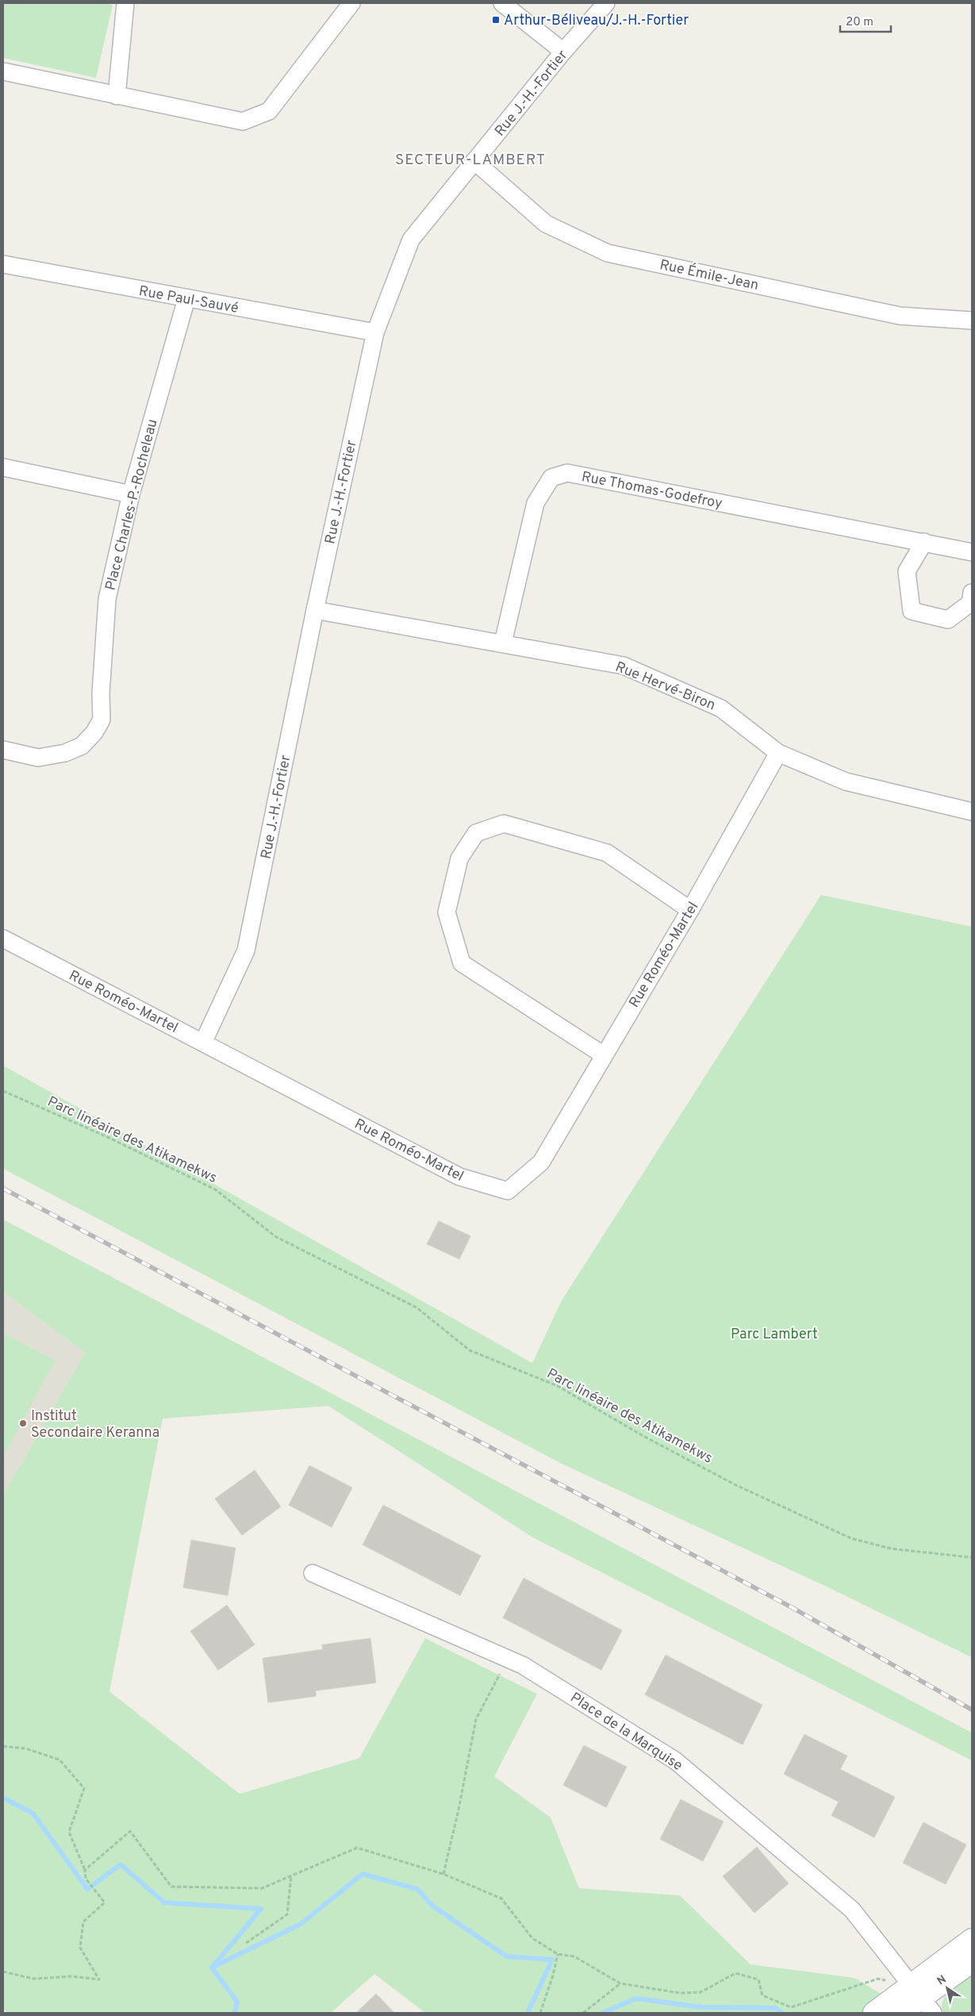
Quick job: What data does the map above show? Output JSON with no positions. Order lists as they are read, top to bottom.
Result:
{
  "streets": {
    "street": [
      "Rue J.-H.-Fortier",
      "Rue Émile-Jean",
      "Rue Paul-Sauvé",
      "Rue Thomas-Godefroy",
      "Place Charles-P.-Rocheleau",
      "Rue Hervé-Biron",
      "Rue Roméo-Martel",
      "Place de la Marquise"
    ],
    "path": ["Parc linéaire des Atikamekws"]
  },
  "crossings": [
    ["Rue J.-H.-Fortier", "Rue Émile-Jean"],
    ["Rue J.-H.-Fortier", "Rue Paul-Sauvé"],
    ["Rue J.-H.-Fortier", "Rue Hervé-Biron"],
    ["Rue J.-H.-Fortier", "Rue Roméo-Martel"],
    ["Rue Paul-Sauvé", "Place Charles-P.-Rocheleau"],
    ["Rue Thomas-Godefroy", "Rue Hervé-Biron"],
    ["Rue Hervé-Biron", "Rue Roméo-Martel"]
  ],
  "districts": ["SECTEUR-LAMBERT"],
  "parks": ["Parc Lambert"],
  "places": {
    "transit": ["Arthur-Béliveau/J.-H.-Fortier"],
    "other": ["Institut Secondaire Keranna"]
  },
  "scale_bar": "20 m",
  "north": "top left"
}
